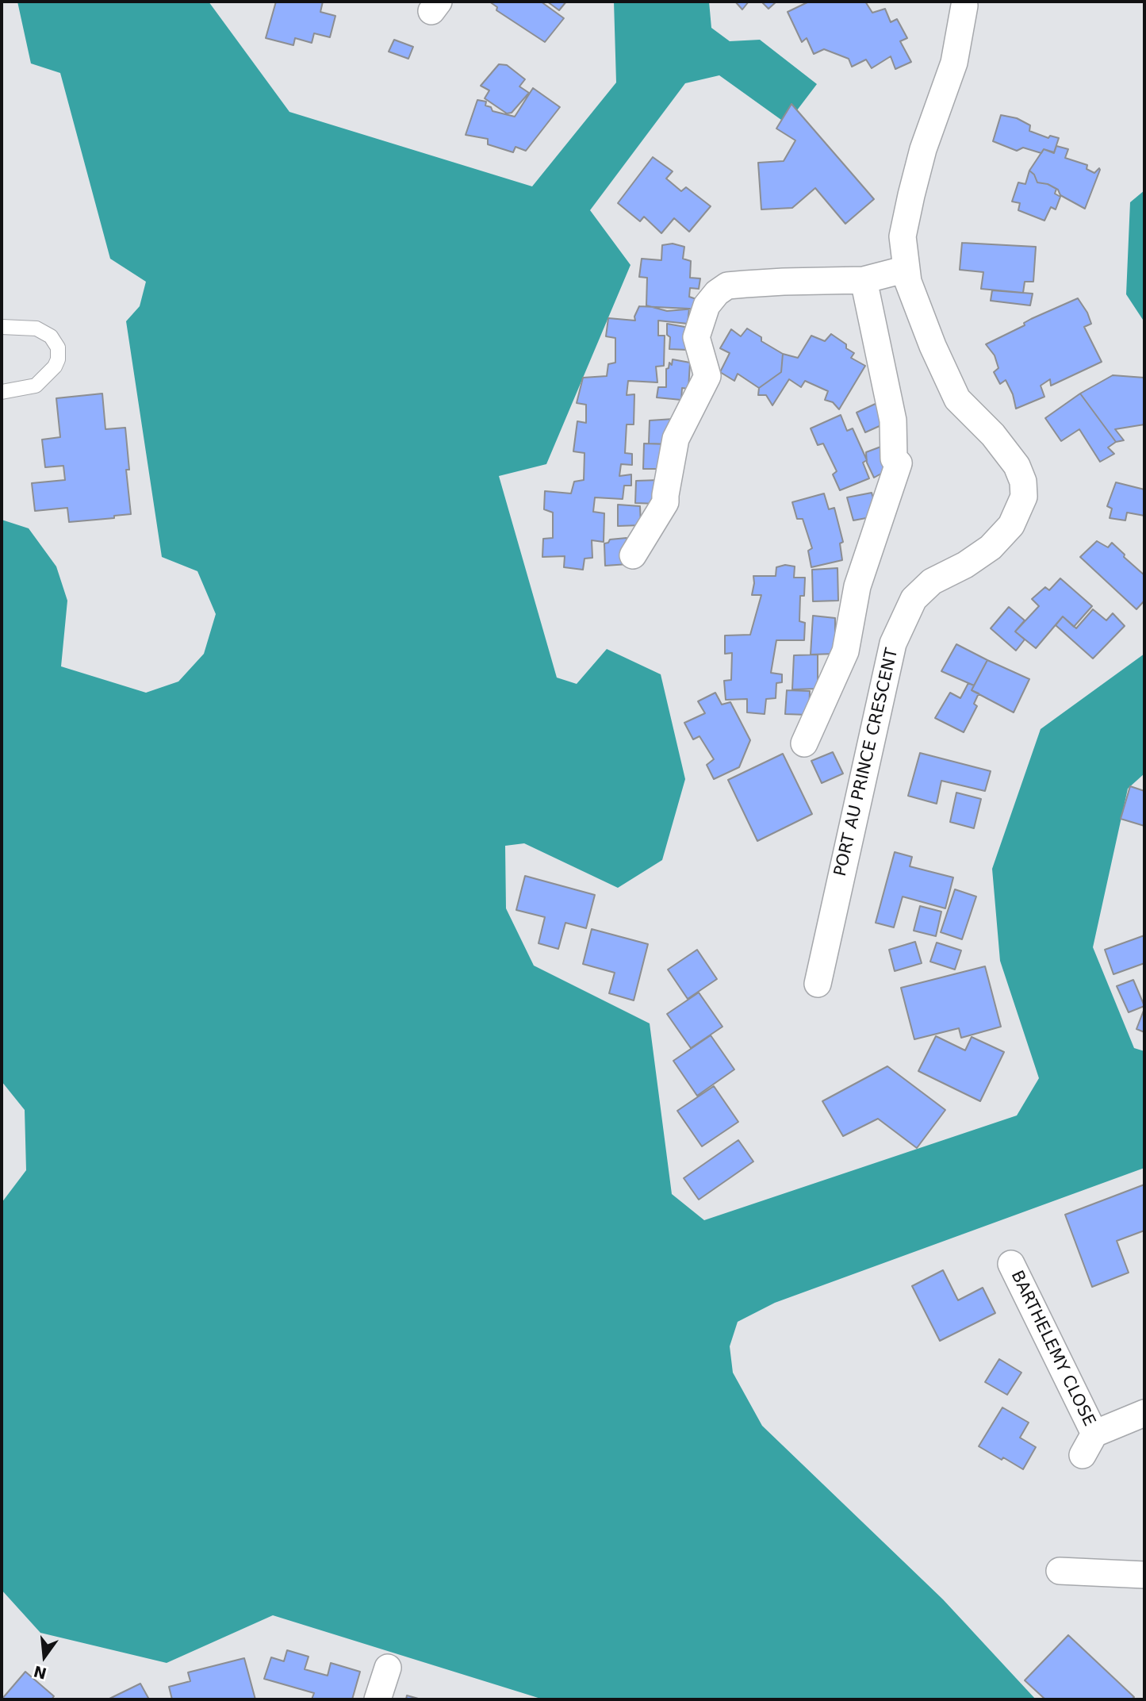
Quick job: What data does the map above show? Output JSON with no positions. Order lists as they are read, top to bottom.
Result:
{
  "streets": {
    "street": ["PORT AU PRINCE CRESCENT", "BARTHELEMY CLOSE"]
  },
  "north": "bottom"
}
